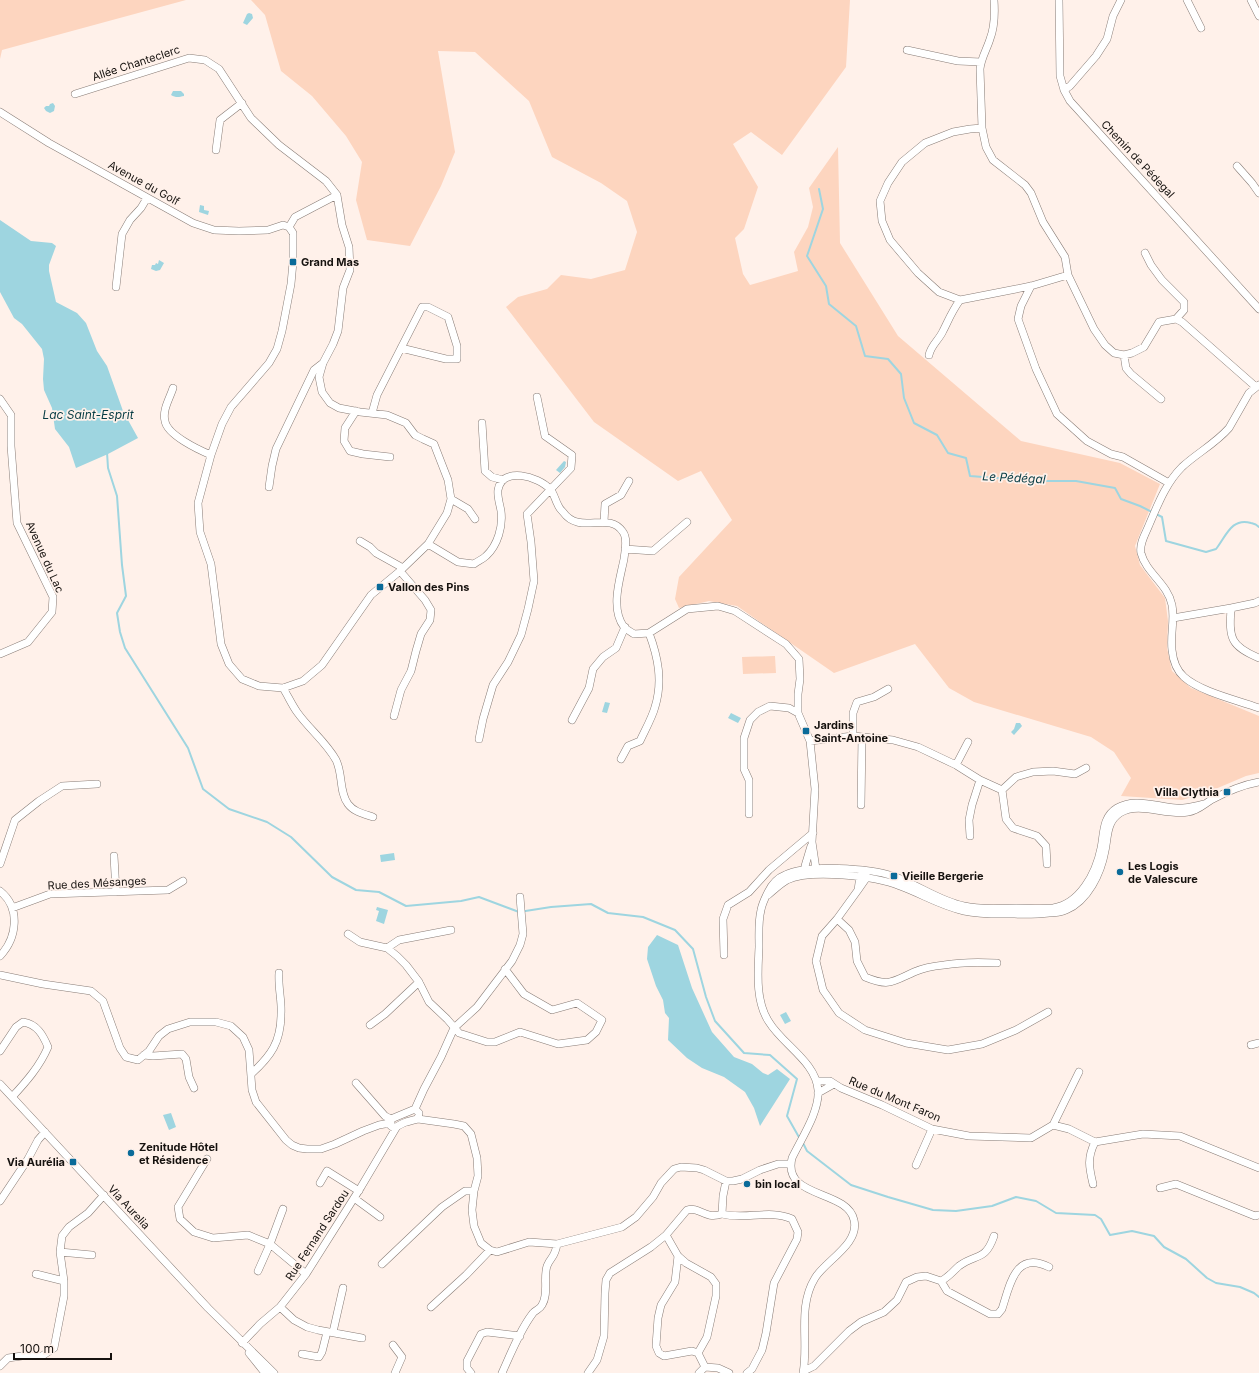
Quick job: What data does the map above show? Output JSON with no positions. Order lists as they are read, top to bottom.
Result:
{
  "streets": {
    "street": [
      "Allée Chanteclerc",
      "Chemin de Pédegal",
      "Avenue du Golf",
      "Avenue du Lac",
      "Rue des Mésanges",
      "Rue du Mont Faron",
      "Via Aurelia",
      "Rue Fernand Sardou"
    ]
  },
  "crossings": [
    ["Via Aurelia", "Rue Fernand Sardou"]
  ],
  "water": ["Lac Saint-Esprit", "Le Pédégal"],
  "places": {
    "transit": [
      "Grand Mas",
      "Vallon des Pins",
      "Jardins Saint-Antoine",
      "Villa Clythia",
      "Vieille Bergerie",
      "Via Aurélia"
    ],
    "other": ["Les Logis de Valescure", "Zenitude Hôtel et Résidence", "bin local"]
  },
  "scale_bar": "100 m"
}
